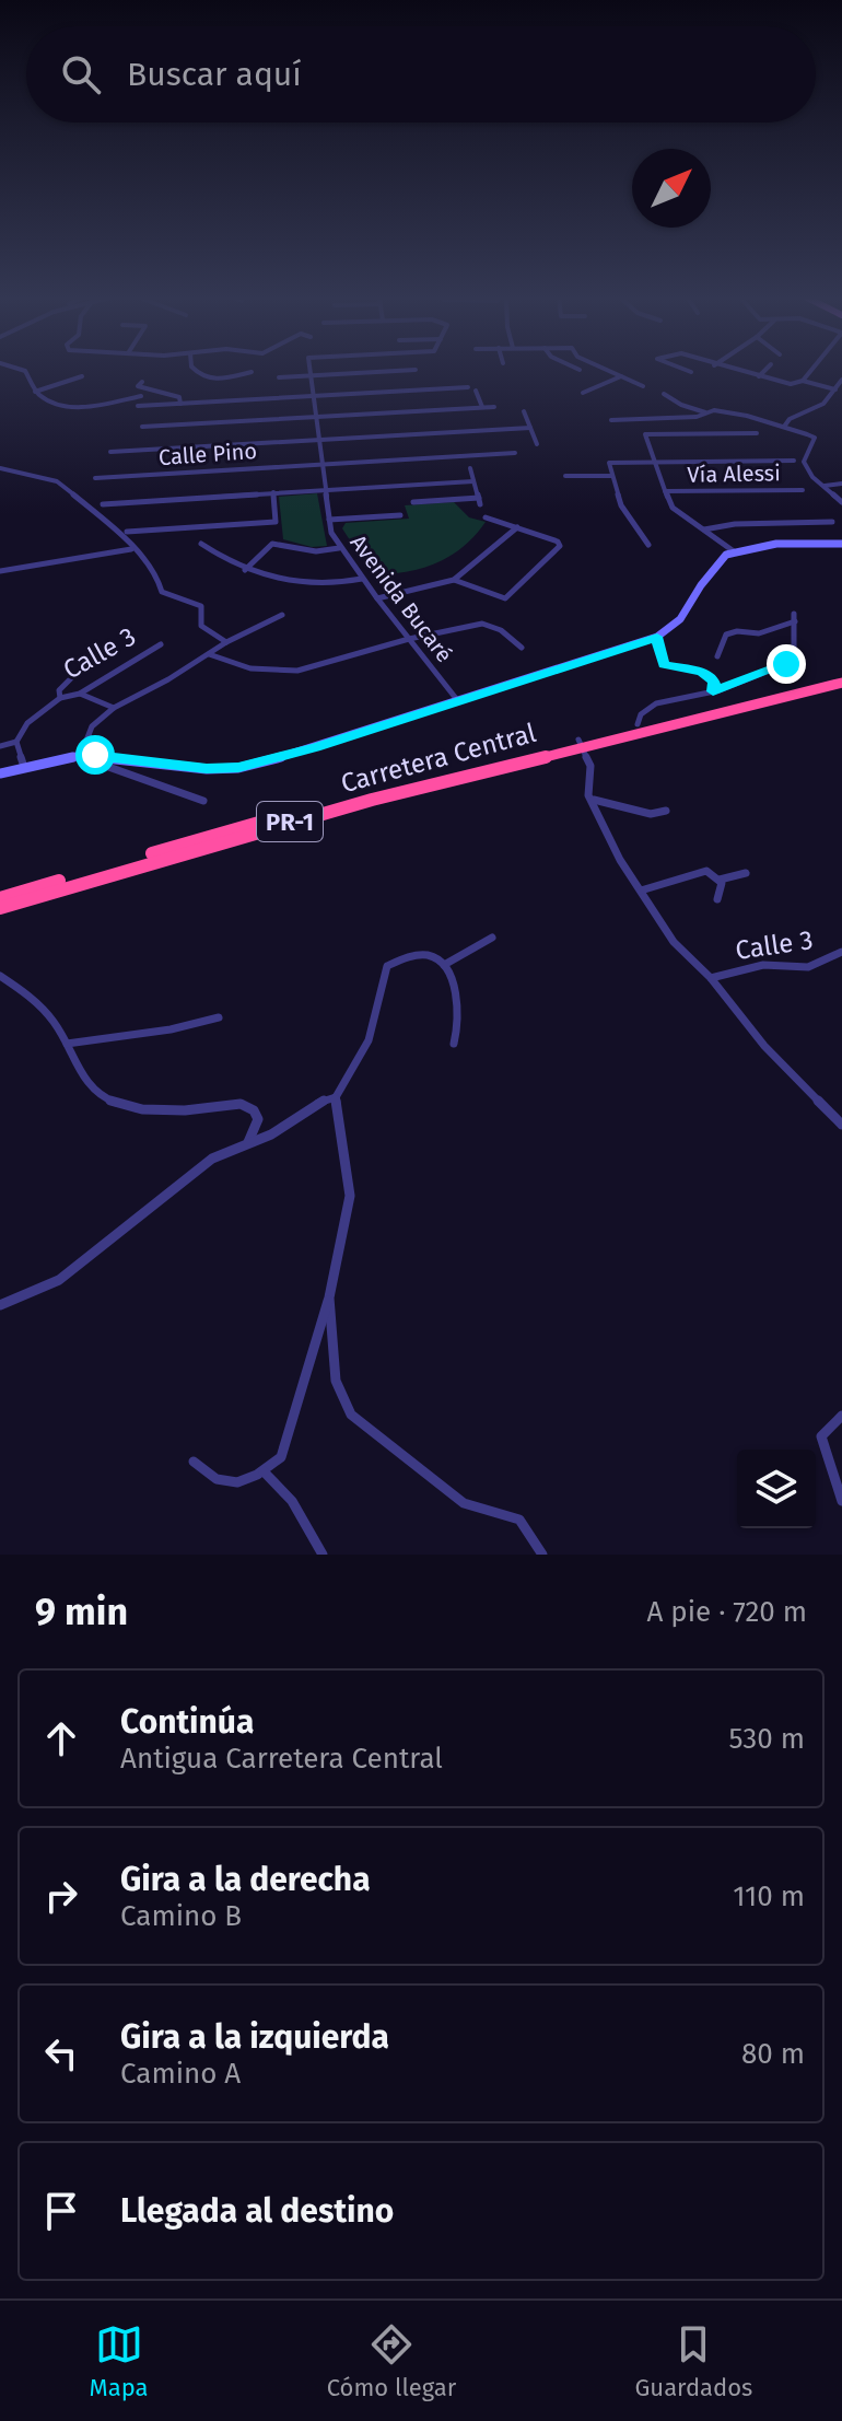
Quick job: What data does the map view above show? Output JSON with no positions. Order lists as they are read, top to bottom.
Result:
{
  "streets": {
    "highway": ["Carretera Central", "PR-1"],
    "street": [
      "Calle Pino",
      "Vía Alessi",
      "Avenida Bucaré",
      "Calle 3"
    ]
  },
  "crossings": [
    ["Calle Pino", "Avenida Bucaré"]
  ],
  "north": "top right",
  "page": {
    "search": "Buscar aquí",
    "heading": ["9 min", "A pie · 720 m"],
    "list": [
      ["Continúa", "Antigua Carretera Central", "530 m"],
      ["Gira a la derecha", "Camino B", "110 m"],
      ["Gira a la izquierda", "Camino A", "80 m"],
      "Llegada al destino"
    ],
    "nav": ["Mapa", "Cómo llegar", "Guardados"]
  }
}
